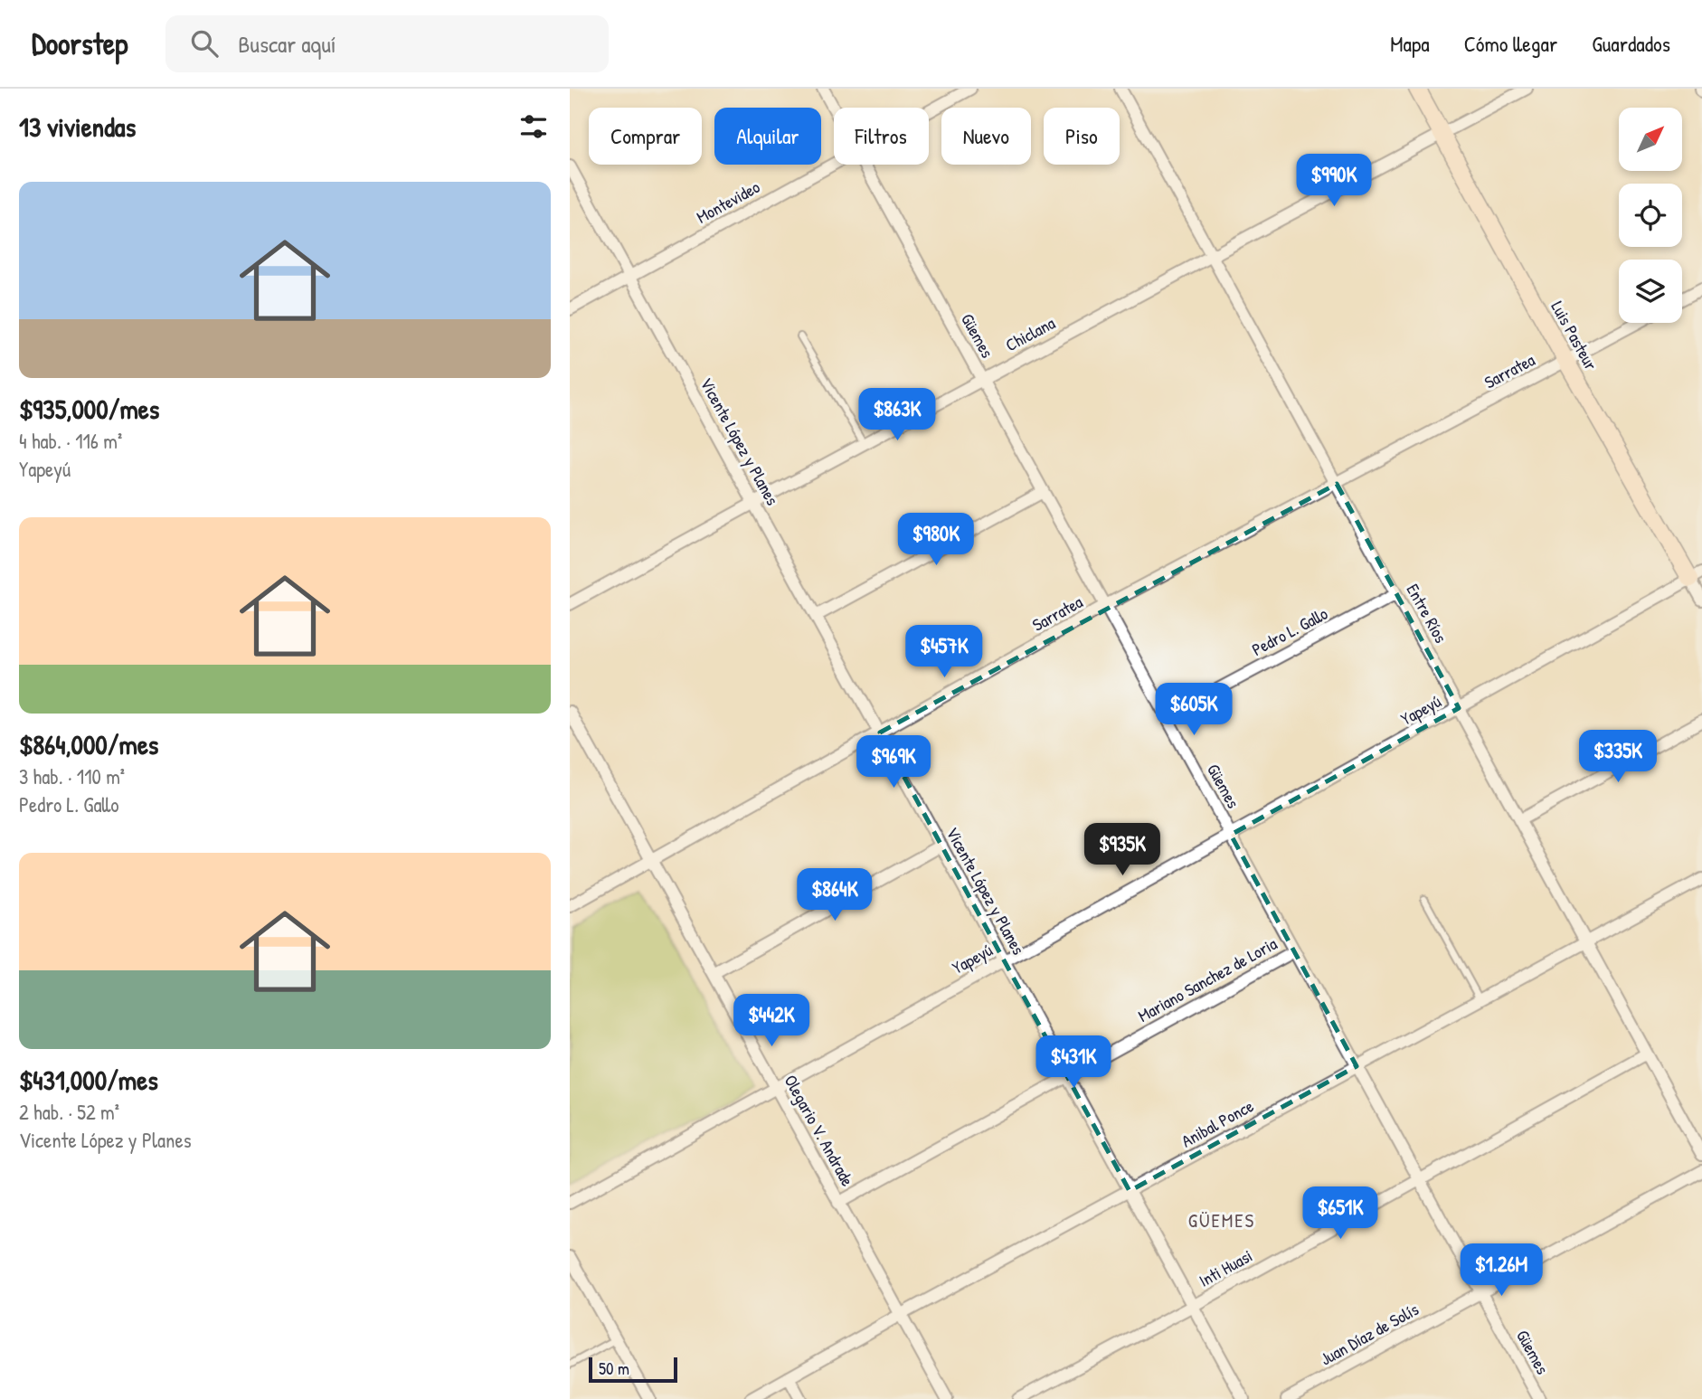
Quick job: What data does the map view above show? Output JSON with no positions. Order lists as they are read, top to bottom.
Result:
{
  "streets": {
    "main road": ["Luis Pasteur"],
    "street": [
      "Montevideo",
      "Chiclana",
      "Güemes",
      "Sarratea",
      "Vicente López y Planes",
      "Entre Ríos",
      "Pedro L. Gallo",
      "Yapeyú",
      "Mariano Sanchez de Loria",
      "Anibal Ponce",
      "Olegario V. Andrade",
      "Inti Huasi",
      "Juan Díaz de Solís"
    ]
  },
  "crossings": [
    ["Montevideo", "Vicente López y Planes"],
    ["Chiclana", "Güemes"],
    ["Chiclana", "Luis Pasteur"],
    ["Chiclana", "Vicente López y Planes"],
    ["Chiclana", "Entre Ríos"],
    ["Güemes", "Sarratea"],
    ["Güemes", "Pedro L. Gallo"],
    ["Güemes", "Yapeyú"],
    ["Güemes", "Mariano Sanchez de Loria"],
    ["Güemes", "Anibal Ponce"],
    ["Güemes", "Inti Huasi"],
    ["Güemes", "Juan Díaz de Solís"],
    ["Luis Pasteur", "Sarratea"],
    ["Luis Pasteur", "Yapeyú"],
    ["Sarratea", "Vicente López y Planes"],
    ["Sarratea", "Entre Ríos"],
    ["Sarratea", "Olegario V. Andrade"],
    ["Vicente López y Planes", "Yapeyú"],
    ["Vicente López y Planes", "Mariano Sanchez de Loria"],
    ["Vicente López y Planes", "Anibal Ponce"],
    ["Vicente López y Planes", "Inti Huasi"],
    ["Entre Ríos", "Pedro L. Gallo"],
    ["Entre Ríos", "Yapeyú"],
    ["Entre Ríos", "Anibal Ponce"],
    ["Entre Ríos", "Inti Huasi"],
    ["Yapeyú", "Olegario V. Andrade"],
    ["Mariano Sanchez de Loria", "Olegario V. Andrade"],
    ["Anibal Ponce", "Olegario V. Andrade"]
  ],
  "districts": ["GÜEMES"],
  "scale_bar": "50 m",
  "north": "top right",
  "page": {
    "header": "Doorstep",
    "search": "Buscar aquí",
    "nav": ["Mapa", "Cómo llegar", "Guardados"],
    "heading": "13 viviendas",
    "chip": [
      "Comprar",
      "Alquilar",
      "Filtros",
      "Nuevo",
      "Piso"
    ],
    "price": [
      "$990K",
      "$863K",
      "$980K",
      "$457K",
      "$605K",
      "$335K",
      "$969K",
      "$935K",
      "$864K",
      "$442K",
      "$431K",
      "$651K",
      "$1.26M"
    ],
    "list": [
      {
        "name": "$935,000/mes",
        "note": "4 hab. · 116 m² · Yapeyú"
      },
      {
        "name": "$864,000/mes",
        "note": "3 hab. · 110 m² · Pedro L. Gallo"
      },
      {
        "name": "$431,000/mes",
        "note": "2 hab. · 52 m² · Vicente López y Planes"
      }
    ],
    "scale": "50 m"
  }
}
